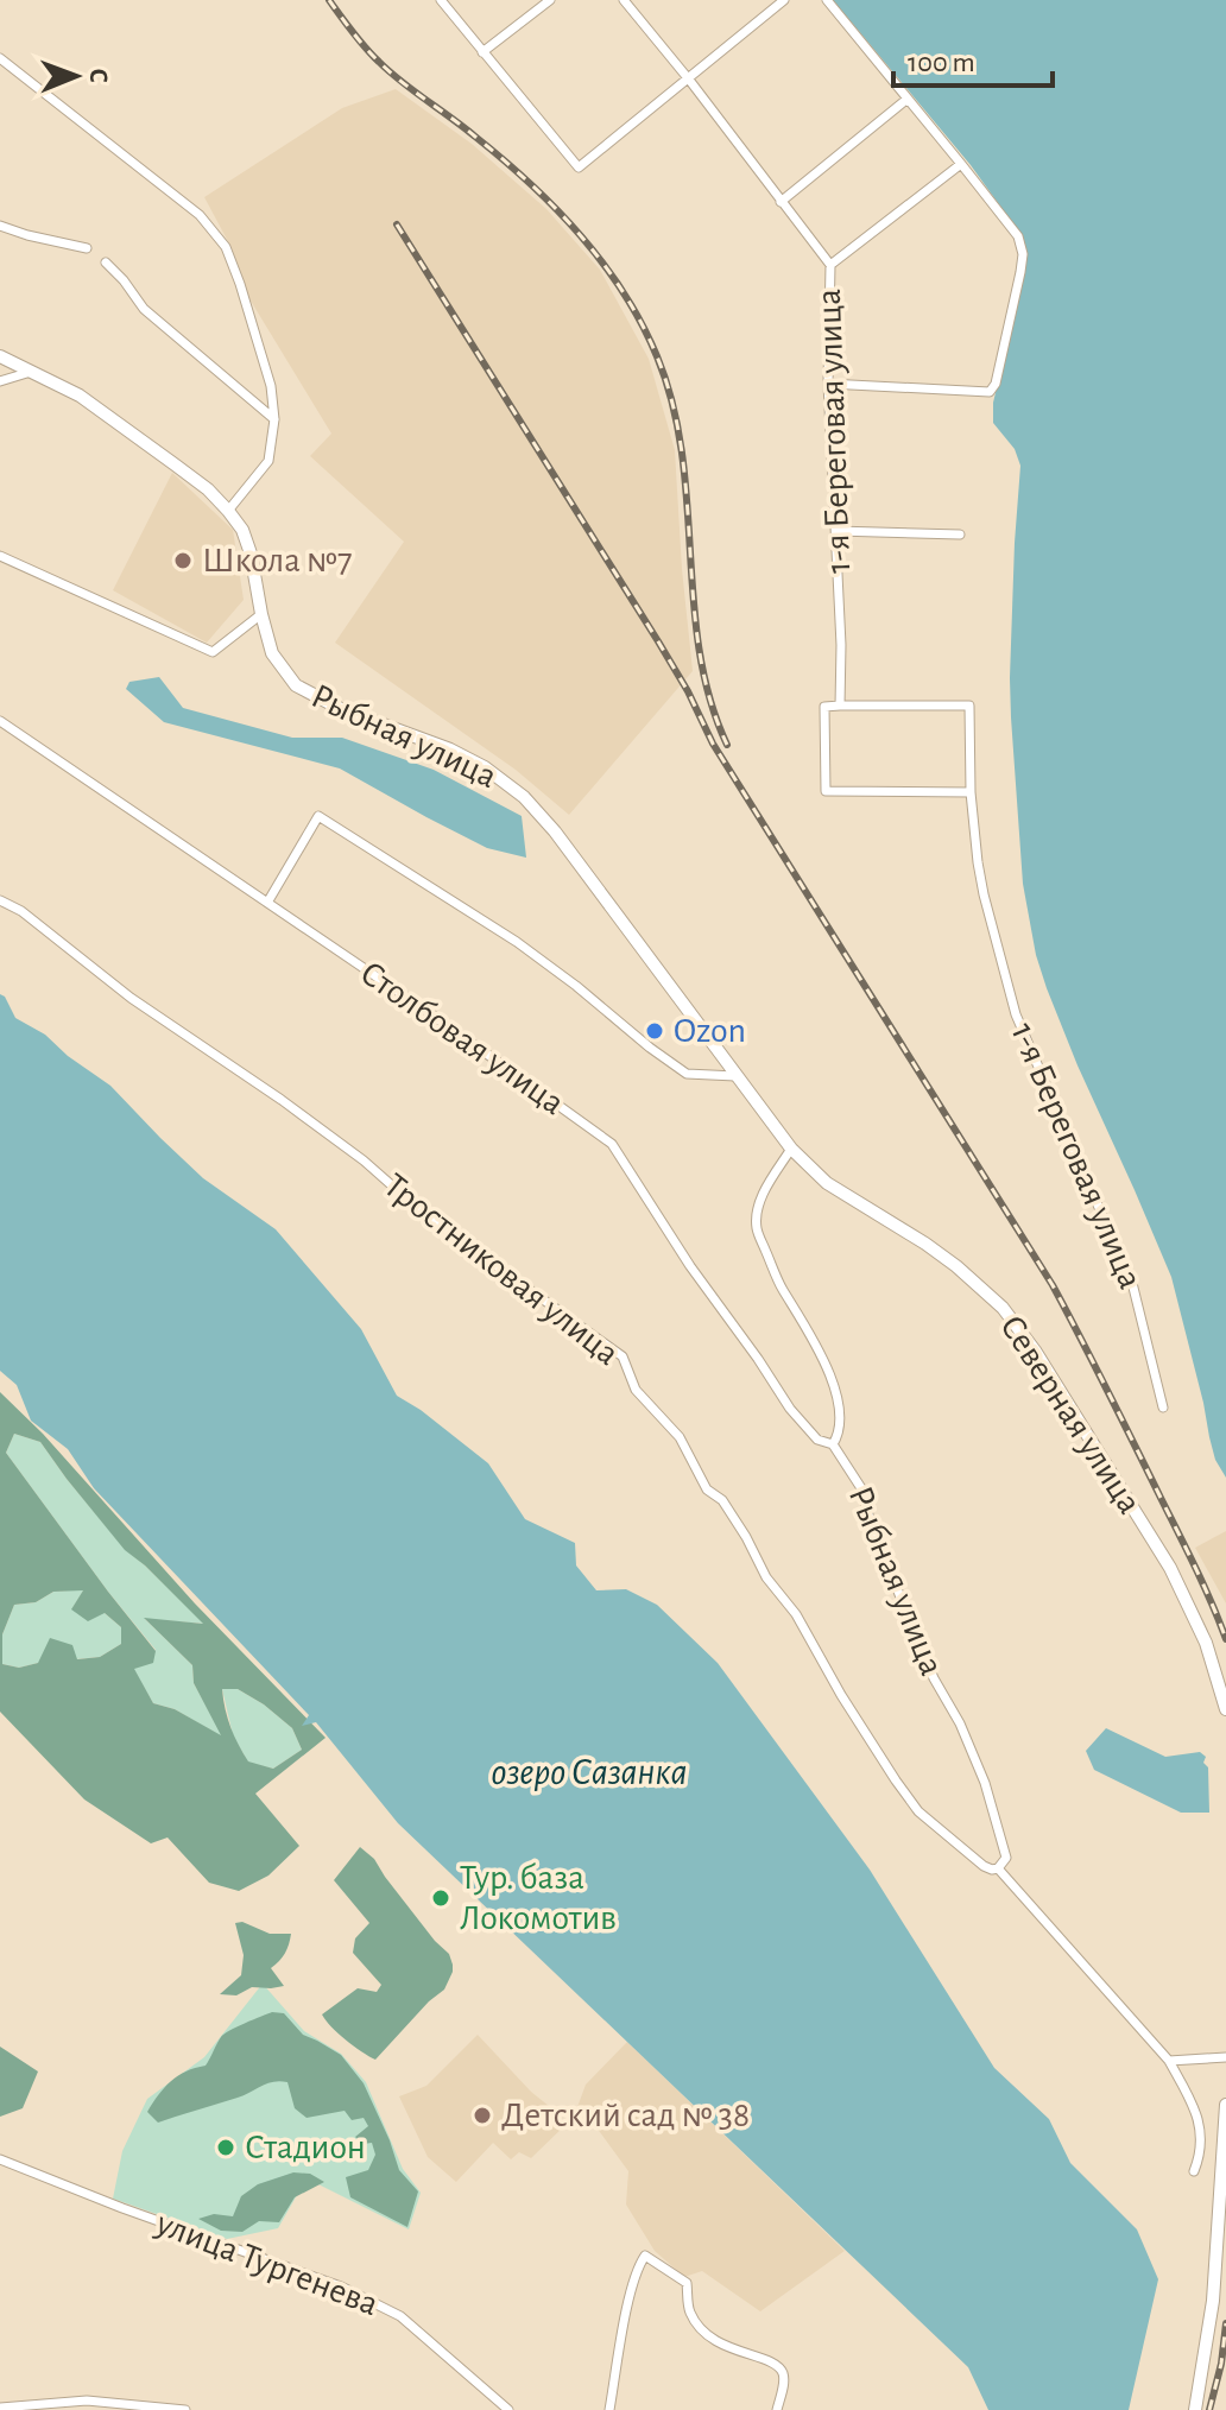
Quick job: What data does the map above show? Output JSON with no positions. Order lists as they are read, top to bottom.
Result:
{
  "streets": {
    "street": [
      "1-я Береговая улица",
      "Рыбная улица",
      "Столбовая улица",
      "Тростниковая улица",
      "Северная улица",
      "улица Тургенева"
    ]
  },
  "crossings": [
    ["Рыбная улица", "Столбовая улица"],
    ["Рыбная улица", "Тростниковая улица"],
    ["Рыбная улица", "Северная улица"]
  ],
  "water": ["озеро Сазанка"],
  "places": [
    "Школа №7",
    "Ozon",
    "Тур. база Локомотив",
    "Детский сад № 38",
    "Стадион"
  ],
  "scale_bar": "100 m",
  "north": "right"
}
